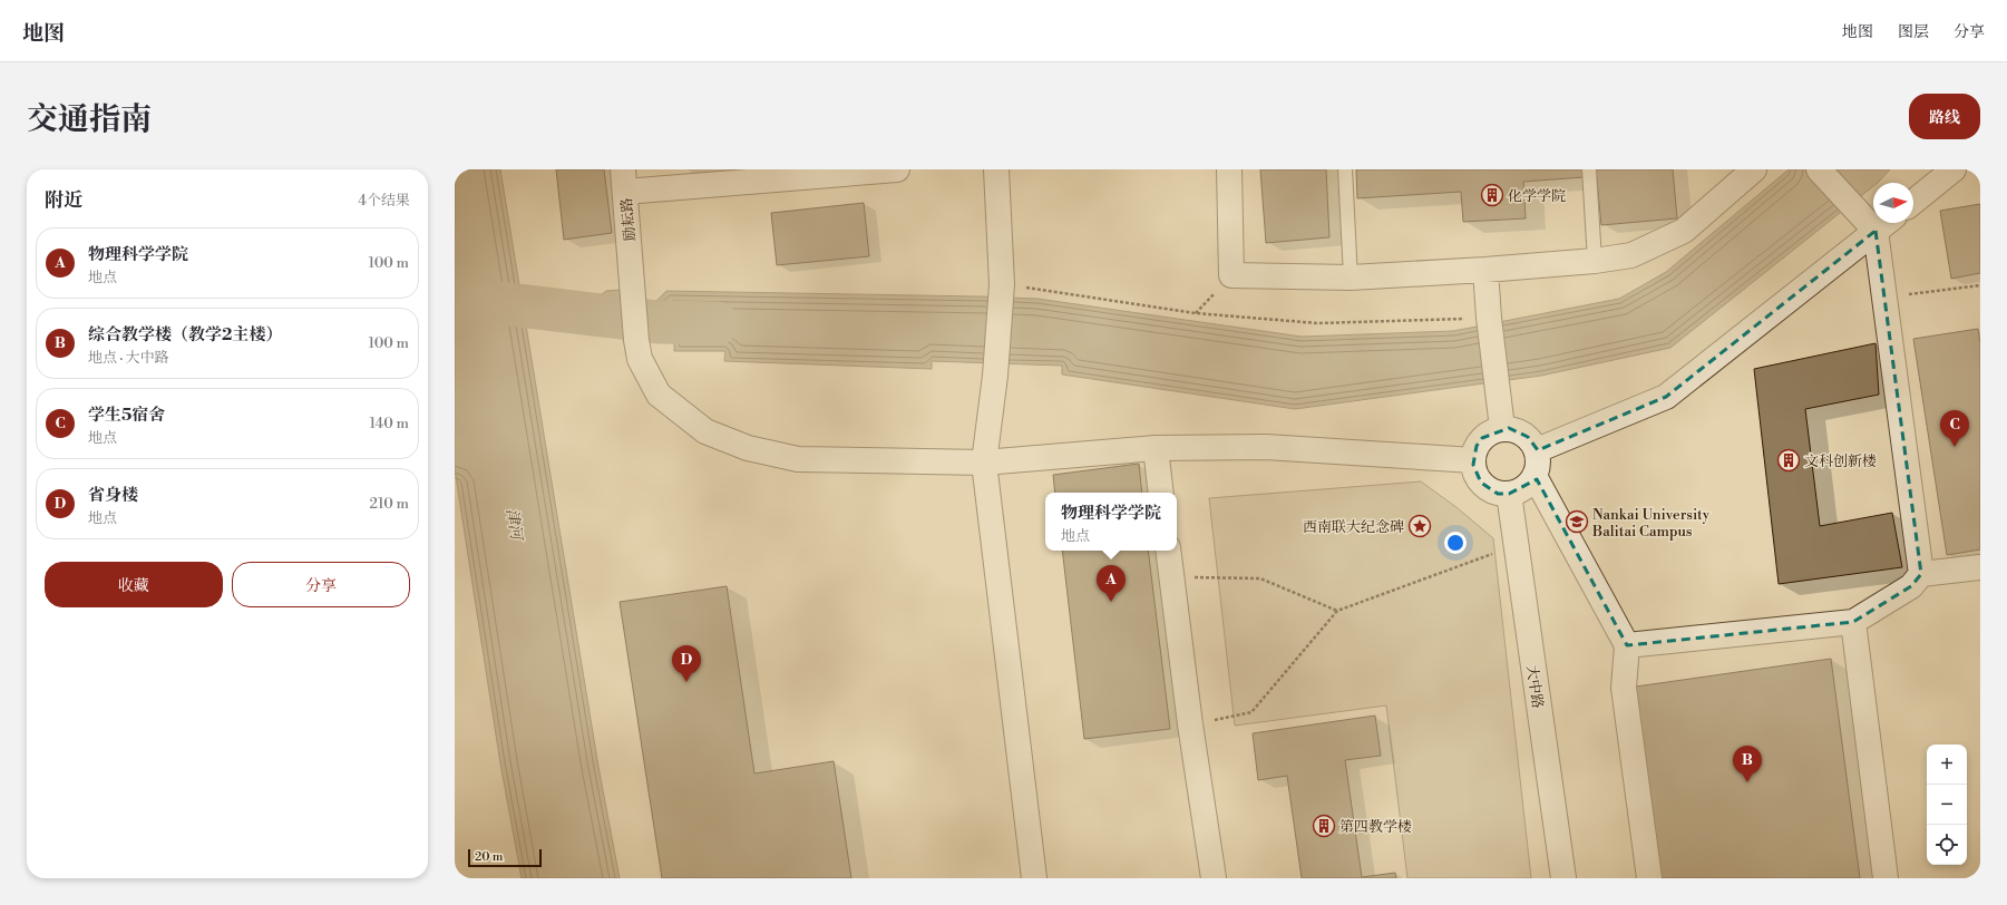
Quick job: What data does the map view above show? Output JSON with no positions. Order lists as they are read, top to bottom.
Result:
{
  "streets": {
    "street": ["励耘路", "大中路"]
  },
  "crossings": [
    ["励耘路", "大中路"]
  ],
  "water": ["津河"],
  "places": {
    "building": ["化学学院", "文科创新楼", "第四教学楼"],
    "school or university": ["Nankai University Balitai Campus"],
    "place": ["西南联大纪念碑"]
  },
  "scale_bar": "20 m",
  "north": "right",
  "page": {
    "header": "地图",
    "nav": ["地图", "图层", "分享"],
    "title": "交通指南",
    "buttons": [
      "路线",
      ["收藏", "分享"]
    ],
    "heading": ["附近", "4个结果"],
    "list": [
      {
        "mark": "A",
        "name": "物理科学学院",
        "note": "地点",
        "value": "100 m"
      },
      {
        "mark": "B",
        "name": "综合教学楼（教学2主楼）",
        "note": "地点 · 大中路",
        "value": "100 m"
      },
      {
        "mark": "C",
        "name": "学生5宿舍",
        "note": "地点",
        "value": "140 m"
      },
      {
        "mark": "D",
        "name": "省身楼",
        "note": "地点",
        "value": "210 m"
      }
    ],
    "pins": [
      "C",
      "A",
      "D",
      "B"
    ],
    "popup": ["物理科学学院", "地点"],
    "map_buttons": ["+", "−"],
    "scale": "20 m"
  }
}
